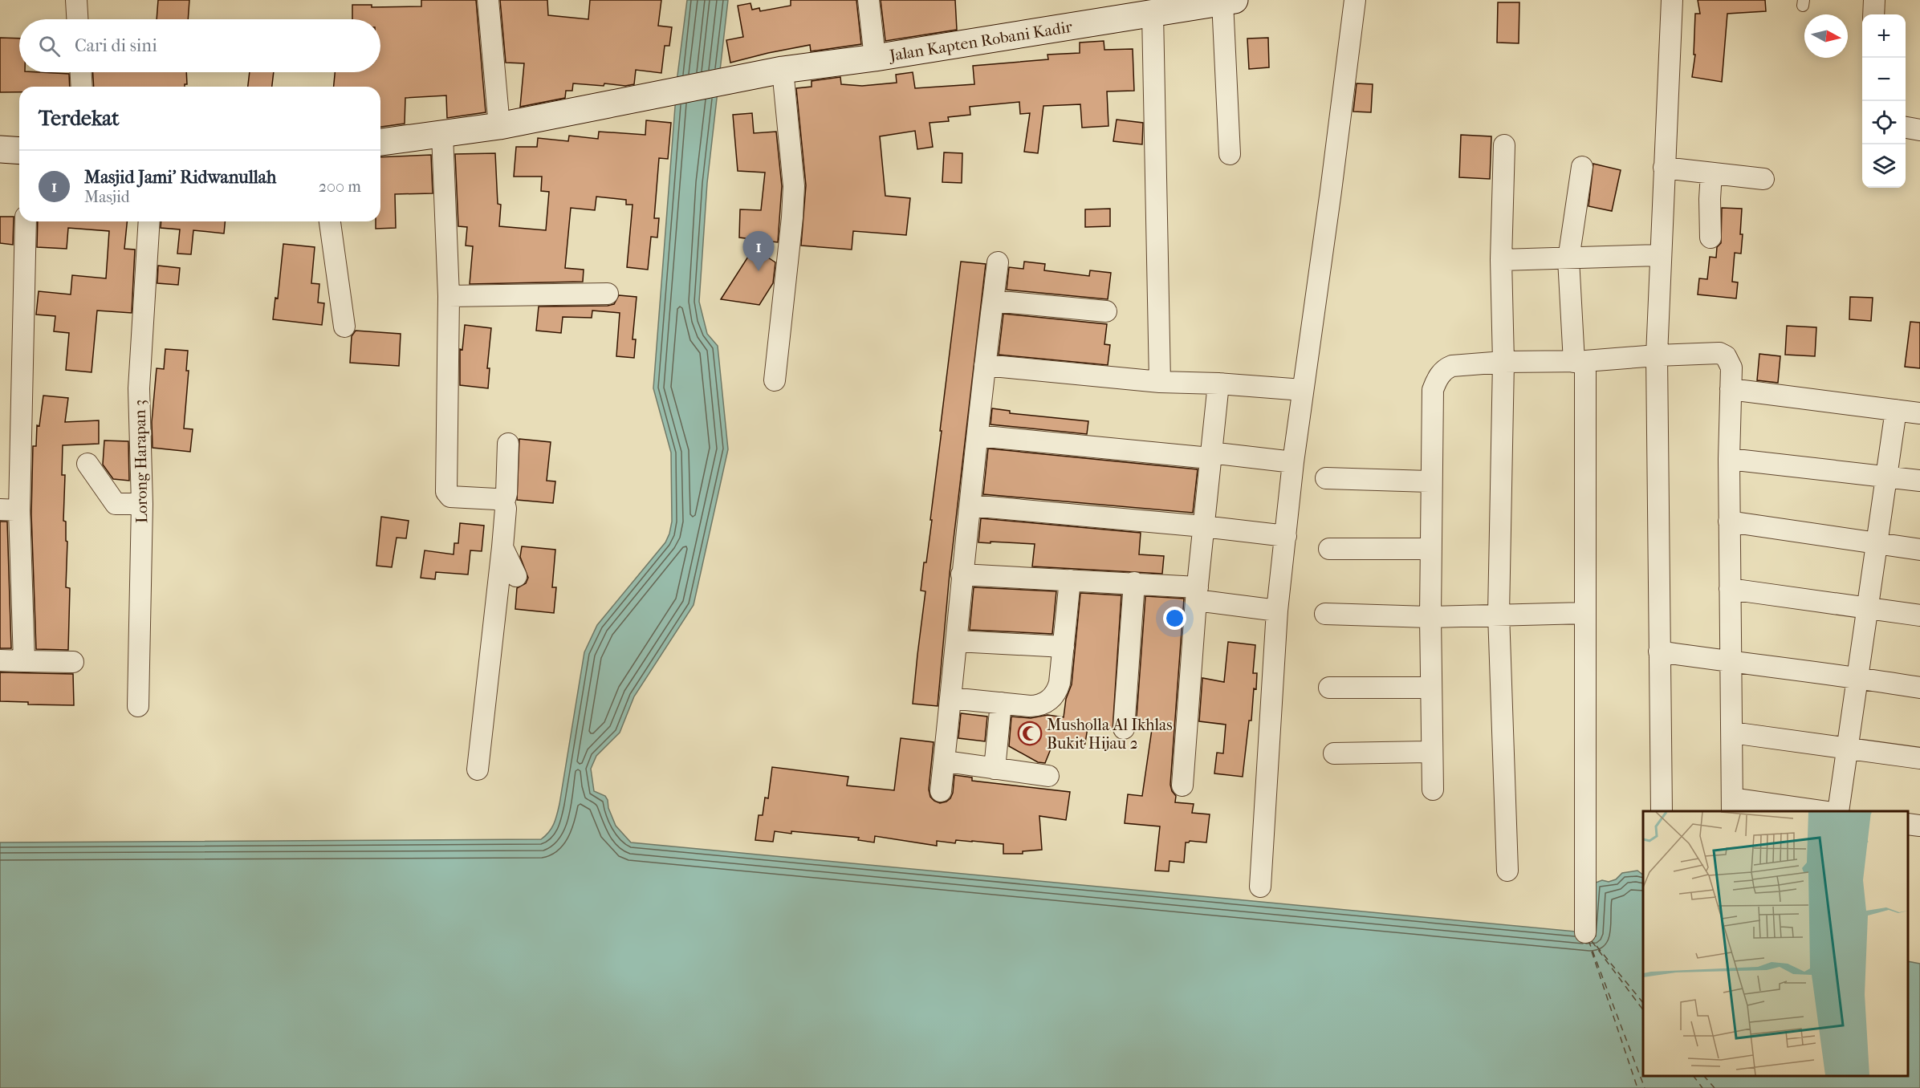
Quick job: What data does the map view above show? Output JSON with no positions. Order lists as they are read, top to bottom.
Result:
{
  "streets": {
    "main road": ["Jalan Kapten Robani Kadir"],
    "street": ["Lorong Harapan 3"]
  },
  "places": {
    "mosque": ["Musholla Al Ikhlas Bukit Hijau 2"]
  },
  "north": "right",
  "page": {
    "map_buttons": ["+", "−"],
    "search": "Cari di sini",
    "heading": "Terdekat",
    "list": [
      {
        "mark": "1",
        "name": "Masjid Jami' Ridwanullah",
        "note": "Masjid",
        "value": "200 m"
      }
    ],
    "pins": "1"
  }
}
